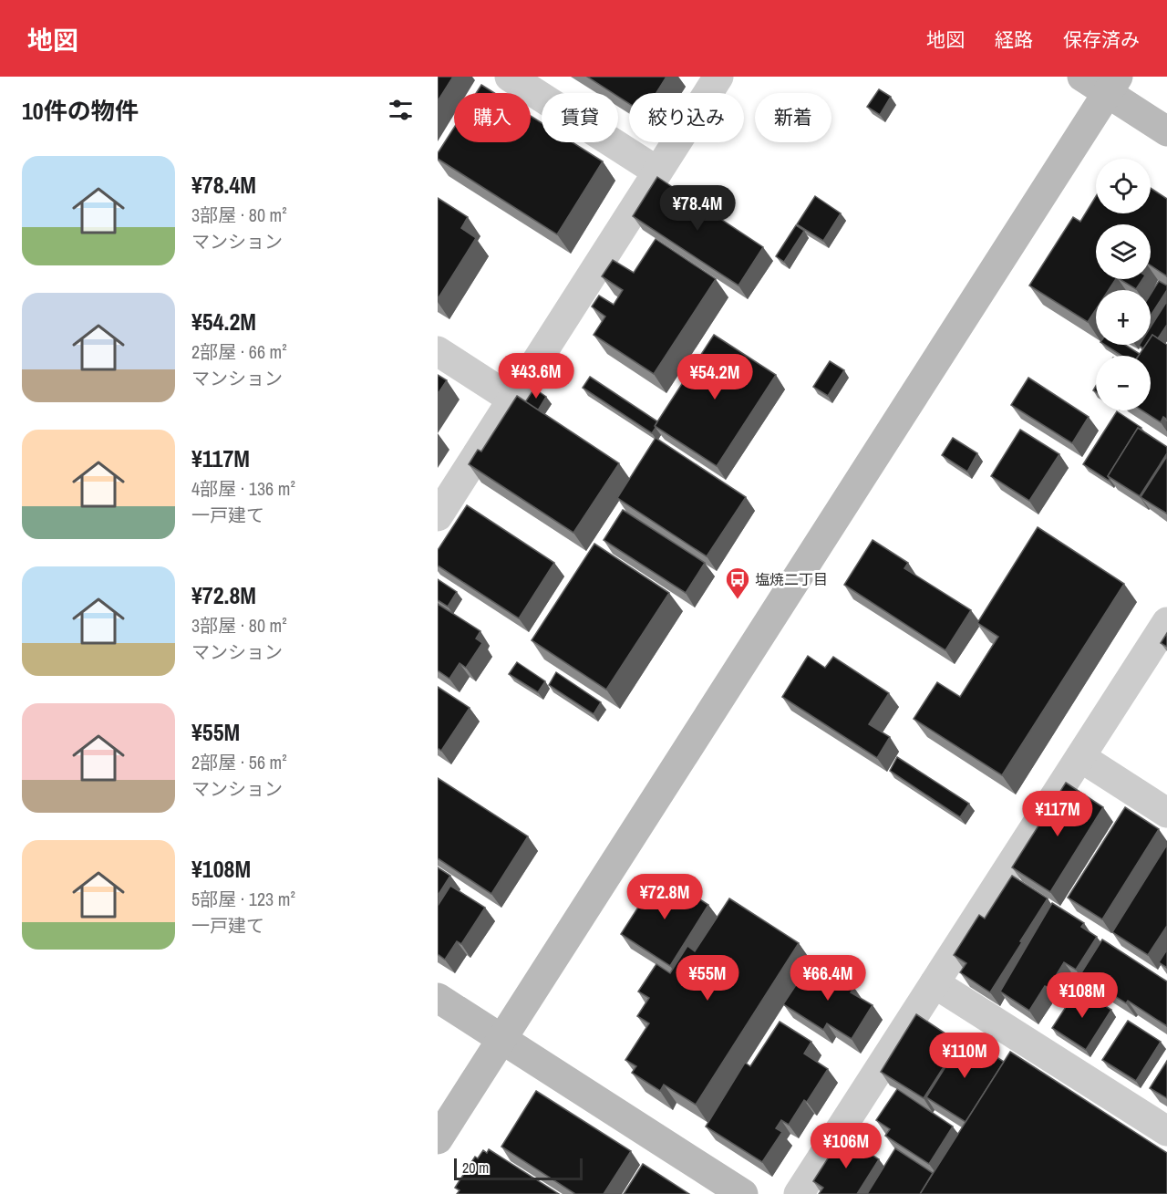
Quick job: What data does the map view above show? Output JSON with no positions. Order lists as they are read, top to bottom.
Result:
{
  "places": {
    "bus stop": ["塩焼二丁目"]
  },
  "scale_bar": "20 m",
  "page": {
    "header": "地図",
    "nav": ["地図", "経路", "保存済み"],
    "heading": "10件の物件",
    "chip": [
      "購入",
      "賃貸",
      "絞り込み",
      "新着"
    ],
    "list": [
      {
        "name": "¥78.4M",
        "note": "3部屋 · 80 m² · マンション"
      },
      {
        "name": "¥54.2M",
        "note": "2部屋 · 66 m² · マンション"
      },
      {
        "name": "¥117M",
        "note": "4部屋 · 136 m² · 一戸建て"
      },
      {
        "name": "¥72.8M",
        "note": "3部屋 · 80 m² · マンション"
      },
      {
        "name": "¥55M",
        "note": "2部屋 · 56 m² · マンション"
      },
      {
        "name": "¥108M",
        "note": "5部屋 · 123 m² · 一戸建て"
      }
    ],
    "map_buttons": ["+", "−"],
    "price": [
      "¥78.4M",
      "¥43.6M",
      "¥54.2M",
      "¥117M",
      "¥72.8M",
      "¥55M",
      "¥66.4M",
      "¥108M",
      "¥110M",
      "¥106M"
    ],
    "scale": "20 m"
  }
}
